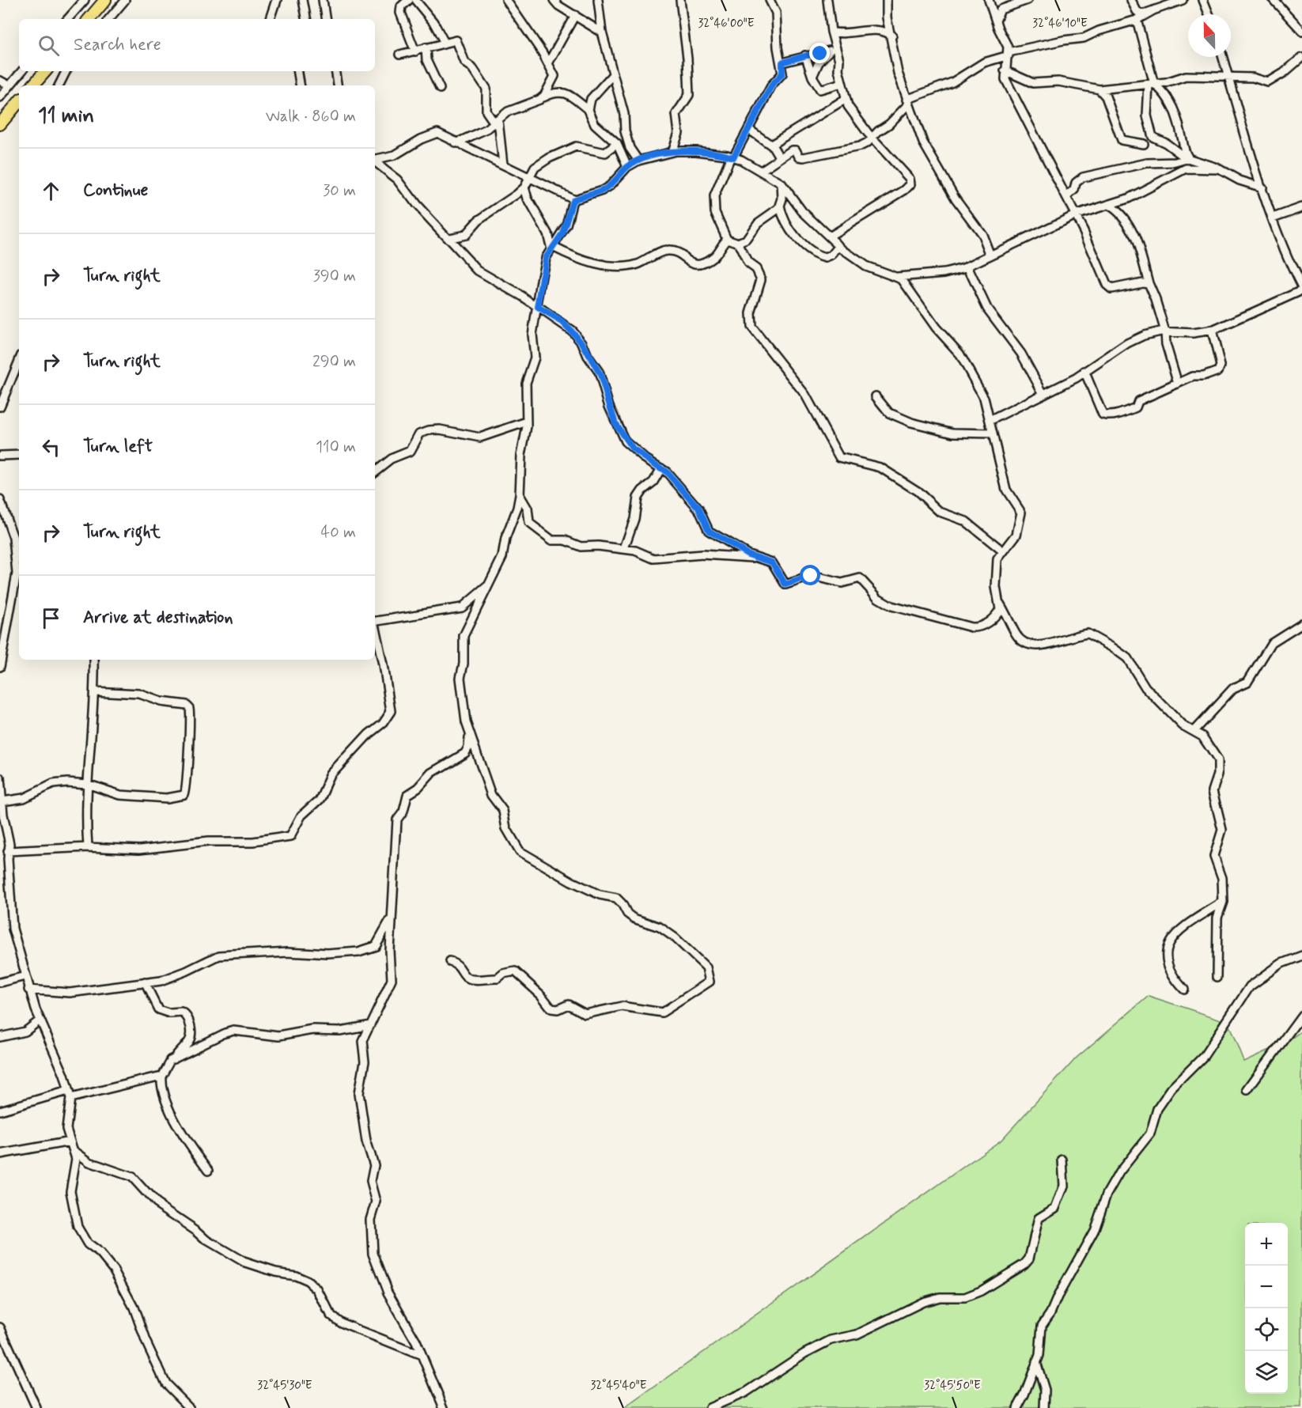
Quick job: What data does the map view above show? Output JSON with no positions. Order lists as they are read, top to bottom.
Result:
{
  "north": "top",
  "page": {
    "search": "Search here",
    "heading": ["11 min", "Walk · 860 m"],
    "list": [
      ["Continue", "30 m"],
      ["Turn right", "390 m"],
      ["Turn right", "290 m"],
      ["Turn left", "110 m"],
      ["Turn right", "40 m"],
      "Arrive at destination"
    ],
    "map_buttons": ["+", "−"]
  },
  "coordinates": [
    "32°46'00\"E",
    "32°46'10\"E",
    "32°45'30\"E",
    "32°45'40\"E",
    "32°45'50\"E"
  ]
}
